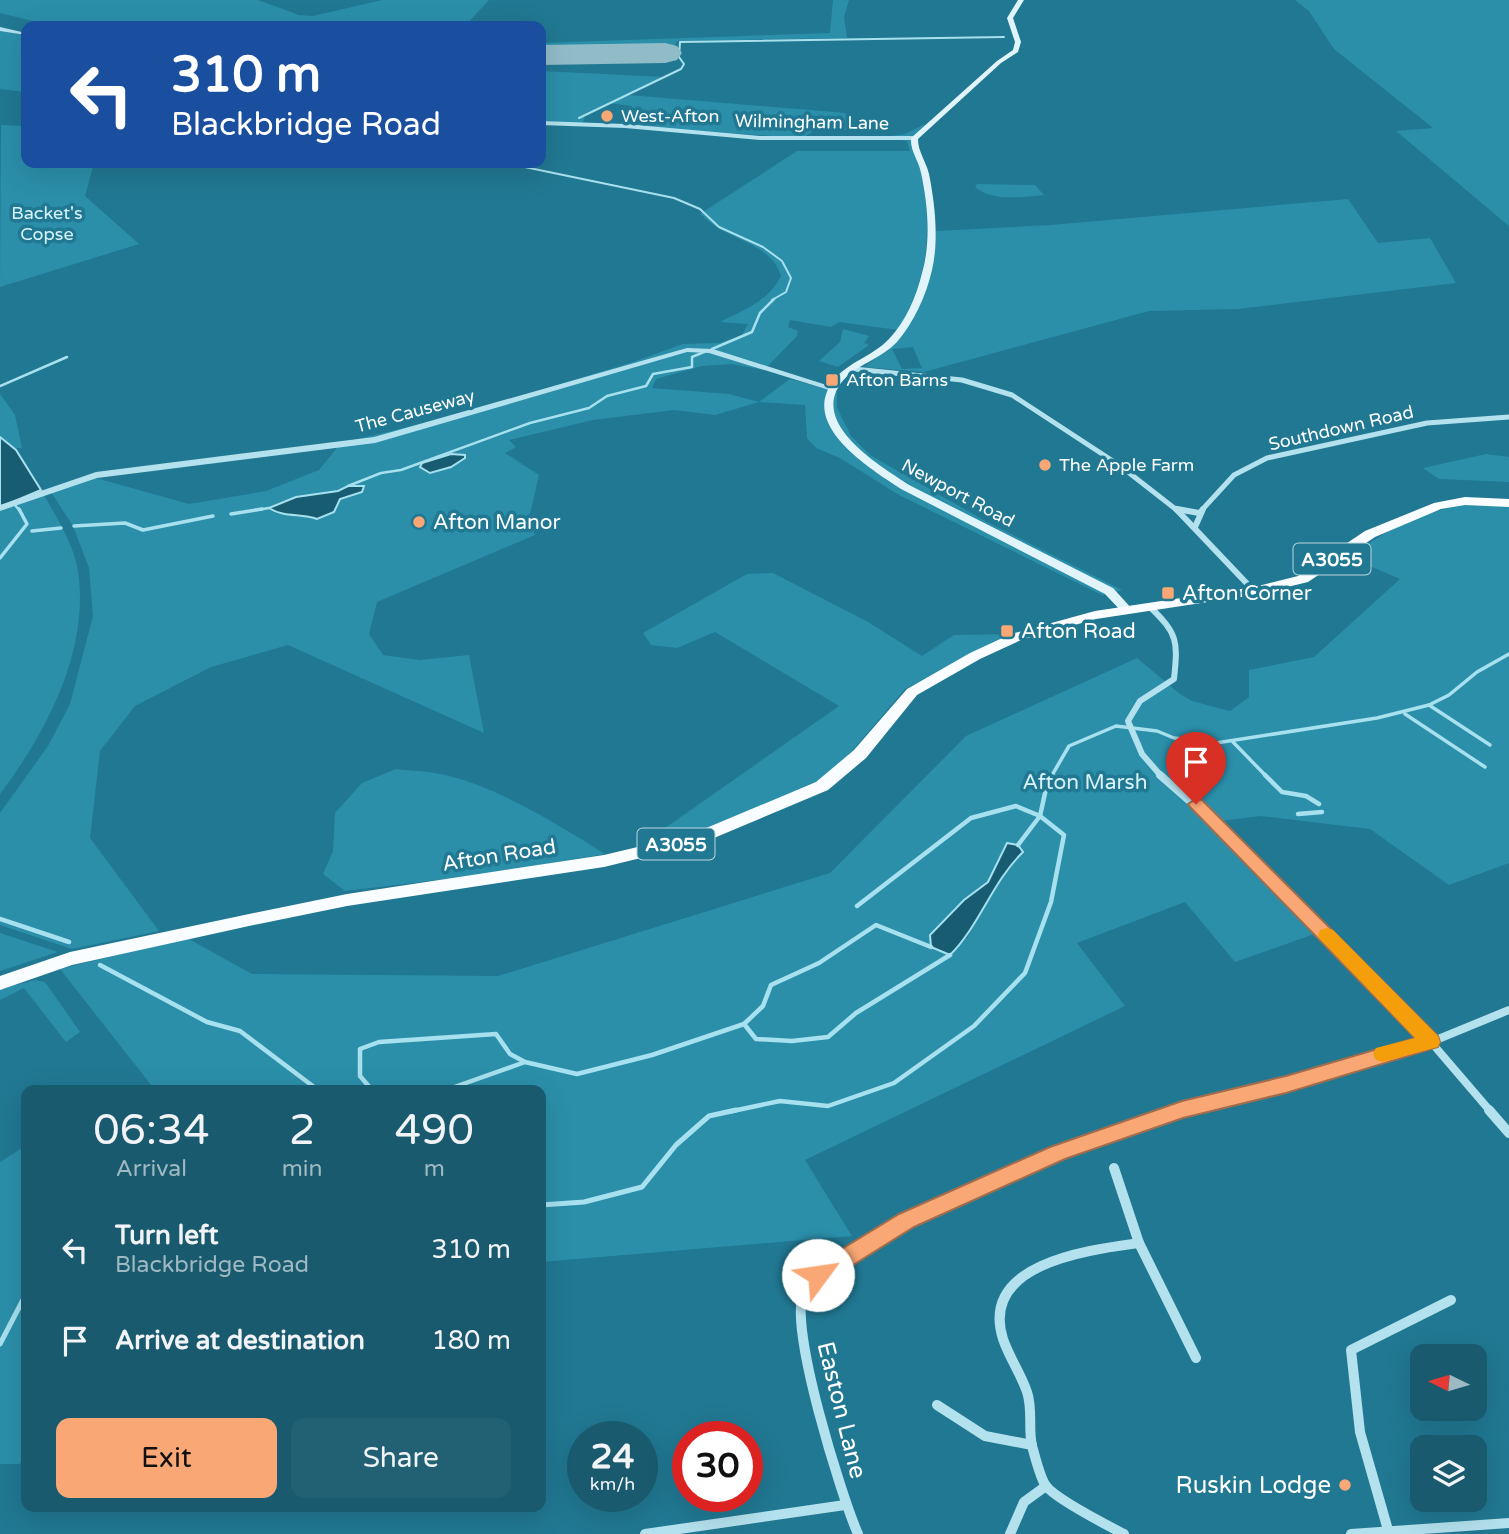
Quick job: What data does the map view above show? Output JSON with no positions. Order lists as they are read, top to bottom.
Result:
{
  "streets": {
    "main road": ["Newport Road", "A3055", "Afton Road"],
    "street": [
      "Wilmingham Lane",
      "The Causeway",
      "Southdown Road",
      "Easton Lane"
    ]
  },
  "crossings": [
    ["The Causeway", "Newport Road"],
    ["Newport Road", "Afton Road"]
  ],
  "parks": ["Backet's Copse", "Afton Marsh"],
  "places": {
    "other": [
      "West-Afton",
      "The Apple Farm",
      "Afton Manor",
      "Ruskin Lodge"
    ],
    "transit": ["Afton Barns", "Afton Corner", "Afton Road"]
  },
  "north": "left",
  "page": {
    "turn": ["310 m", "Blackbridge Road"],
    "eta": [
      "06:34",
      "Arrival",
      "2",
      "min",
      "490",
      "m"
    ],
    "list": [
      {
        "name": "Turn left",
        "note": "Blackbridge Road",
        "value": "310 m"
      },
      {
        "name": "Arrive at destination",
        "value": "180 m"
      }
    ],
    "buttons": ["Exit", "Share"],
    "speed": "24 km/h",
    "limit": "30"
  }
}
